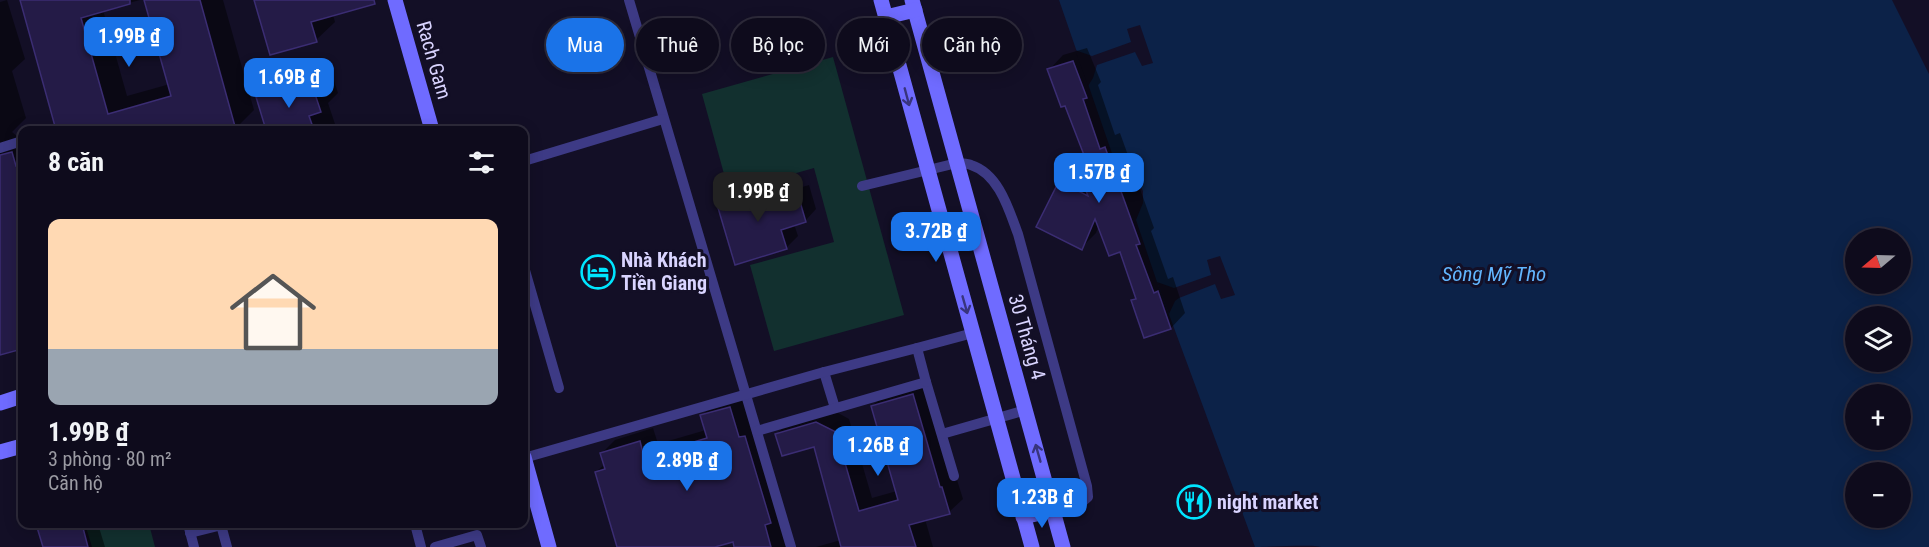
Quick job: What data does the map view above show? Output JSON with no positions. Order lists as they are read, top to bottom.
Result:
{
  "streets": {
    "main road": ["Rach Gam", "30 Tháng 4"]
  },
  "water": ["Sông Mỹ Tho"],
  "places": {
    "hotel": ["Nhà Khách Tiền Giang"],
    "restaurant": ["night market"]
  },
  "north": "left",
  "page": {
    "price": [
      "1.99B ₫",
      "1.69B ₫",
      "1.57B ₫",
      "1.99B ₫",
      "3.72B ₫",
      "1.26B ₫",
      "2.89B ₫",
      "1.23B ₫"
    ],
    "chip": [
      "Mua",
      "Thuê",
      "Bộ lọc",
      "Mới",
      "Căn hộ"
    ],
    "heading": "8 căn",
    "list": [
      {
        "name": "1.99B ₫",
        "note": "3 phòng · 80 m² · Căn hộ"
      }
    ],
    "map_buttons": ["+", "−"]
  }
}
